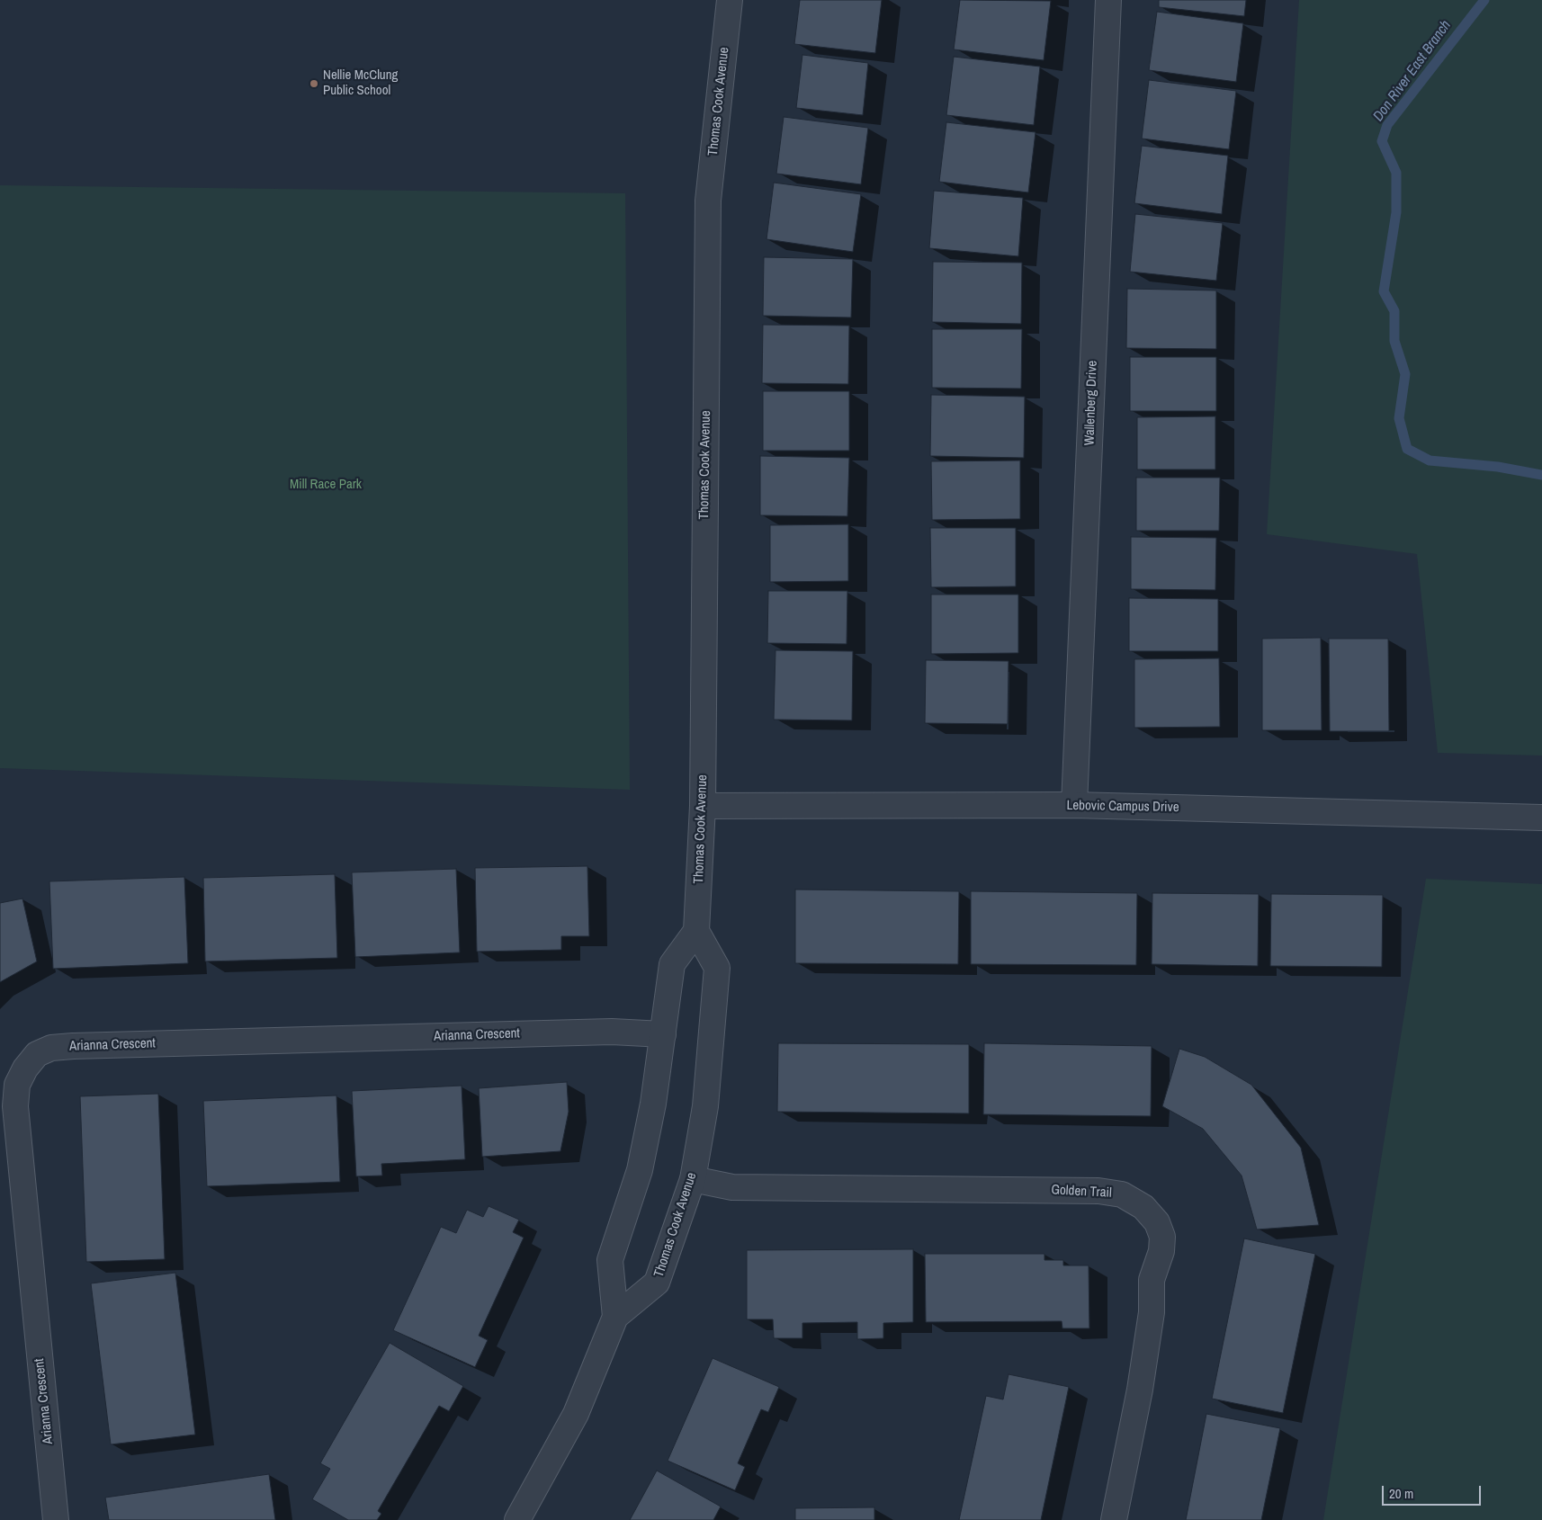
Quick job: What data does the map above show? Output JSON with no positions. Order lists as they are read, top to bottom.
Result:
{
  "streets": {
    "street": [
      "Thomas Cook Avenue",
      "Wallenberg Drive",
      "Lebovic Campus Drive",
      "Arianna Crescent",
      "Golden Trail"
    ]
  },
  "crossings": [
    ["Thomas Cook Avenue", "Lebovic Campus Drive"],
    ["Thomas Cook Avenue", "Arianna Crescent"],
    ["Thomas Cook Avenue", "Golden Trail"],
    ["Wallenberg Drive", "Lebovic Campus Drive"]
  ],
  "water": ["Don River East Branch"],
  "parks": ["Mill Race Park"],
  "places": ["Nellie McClung Public School"],
  "scale_bar": "20 m"
}
